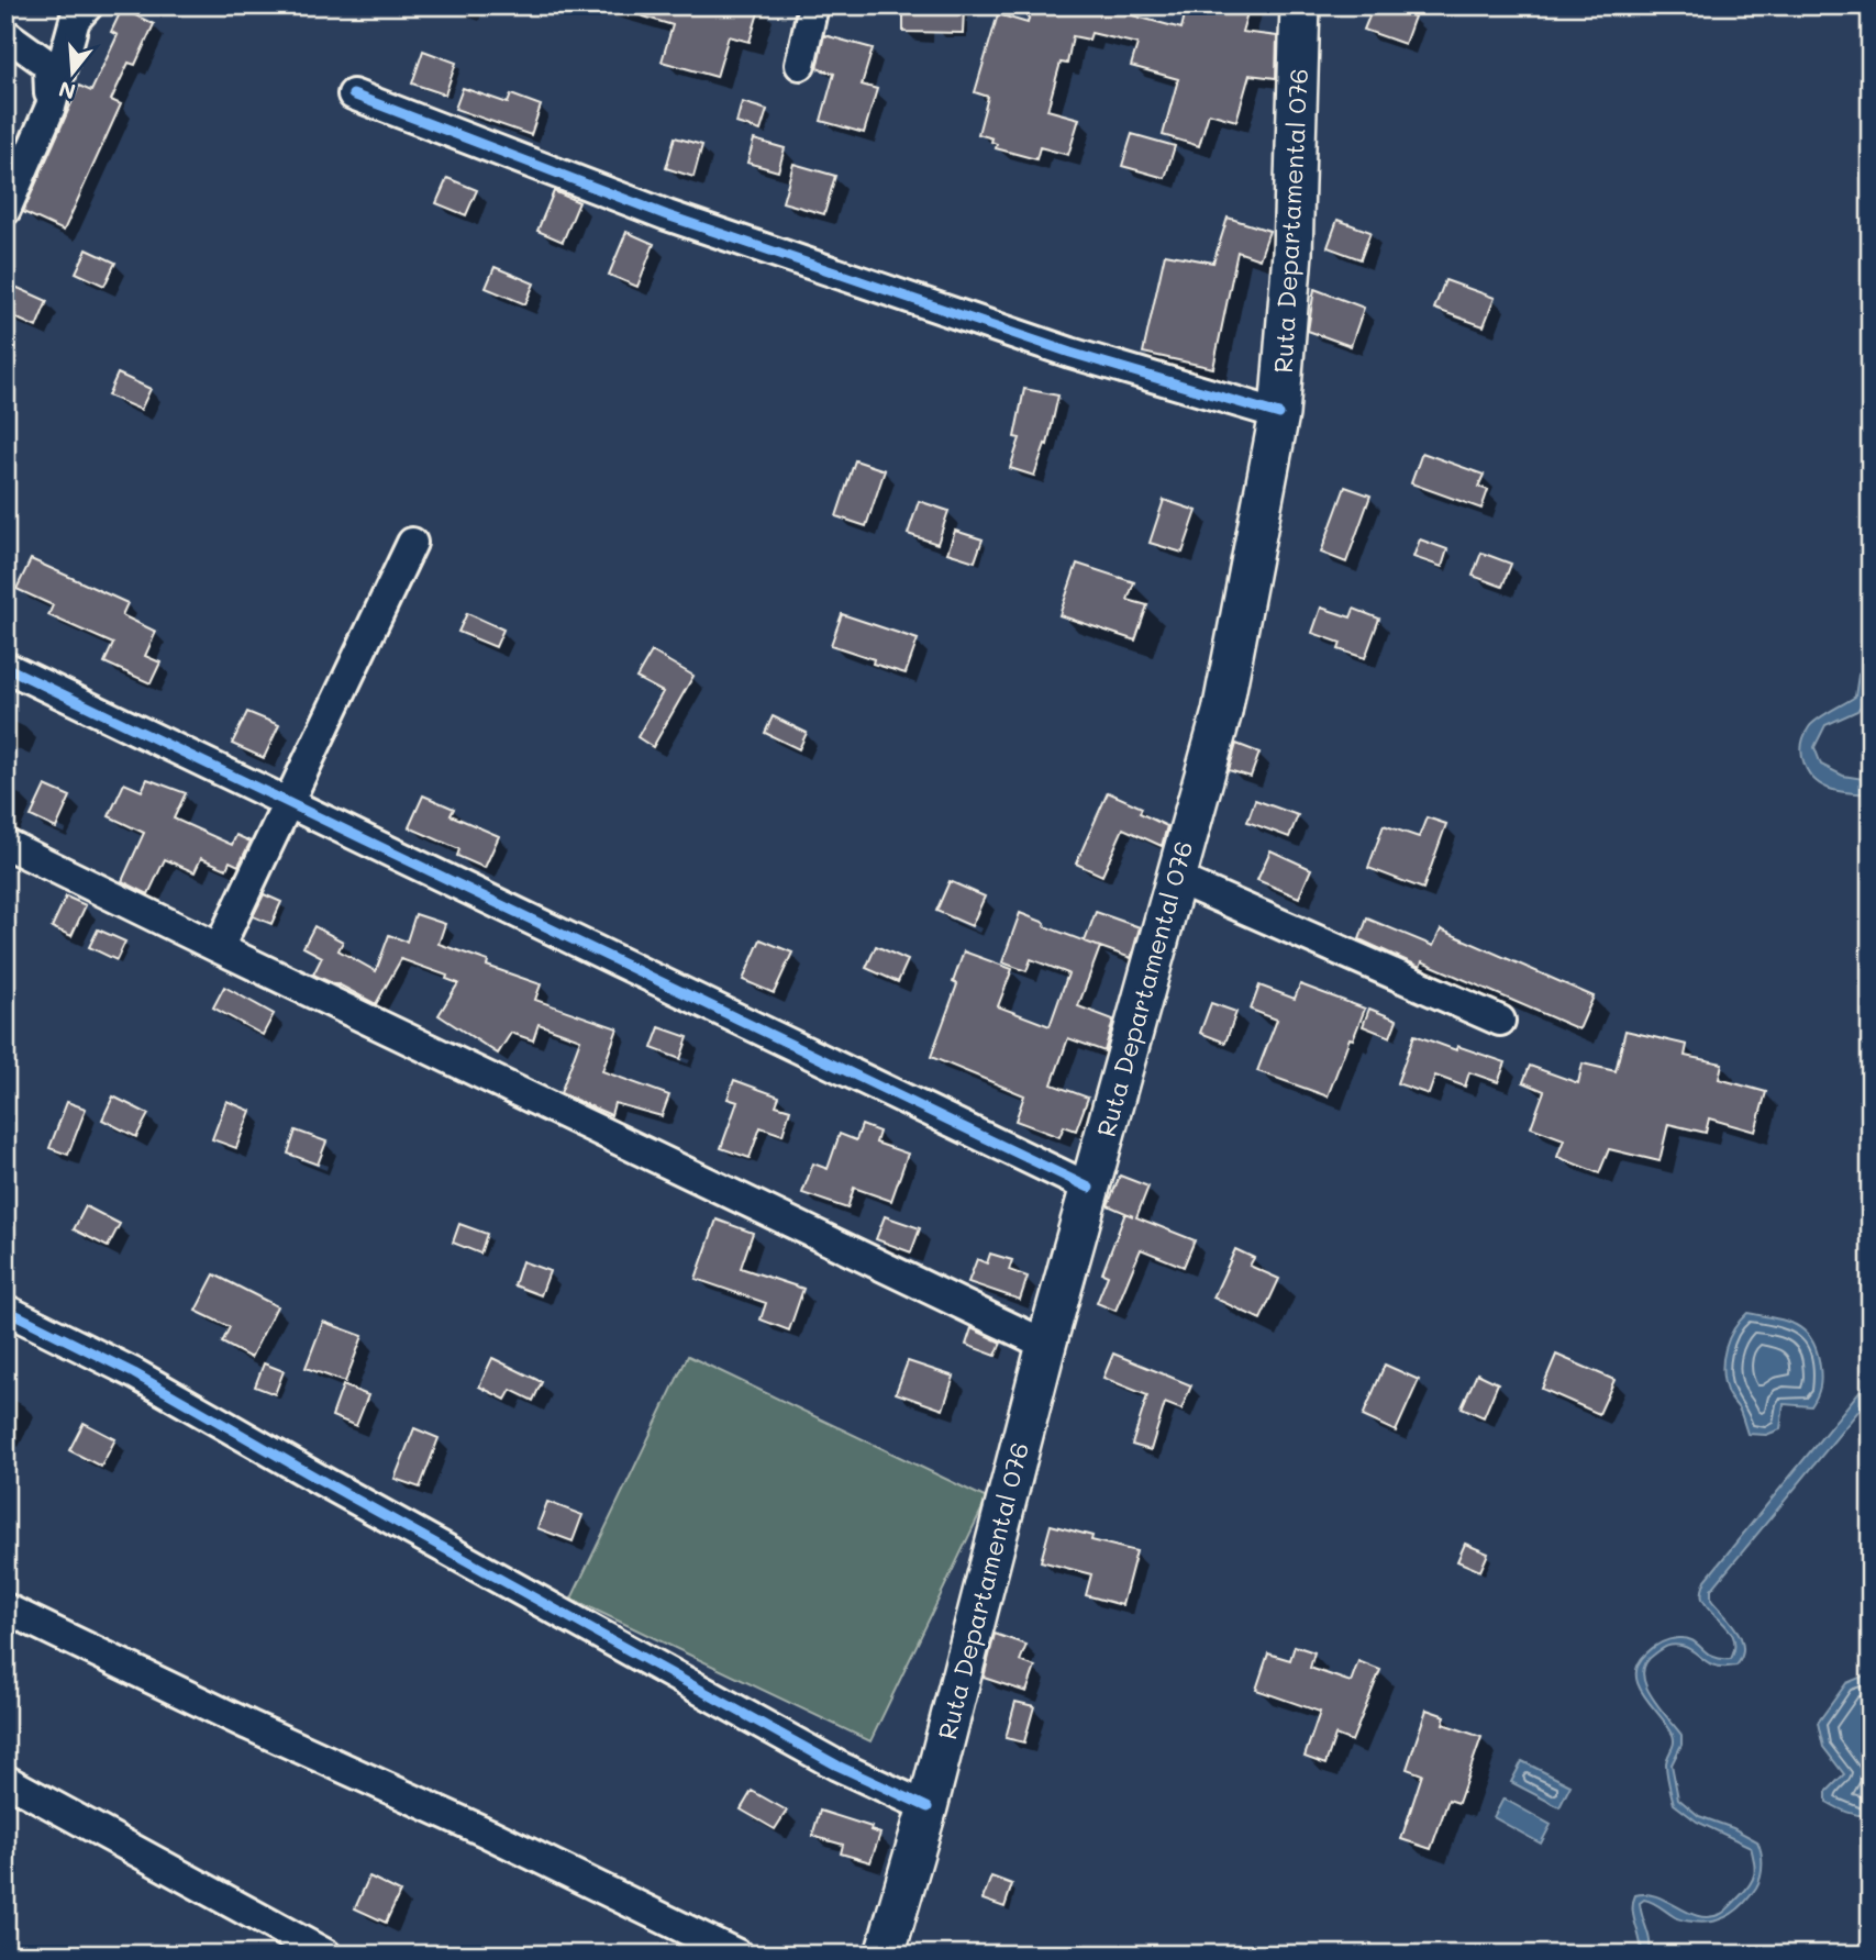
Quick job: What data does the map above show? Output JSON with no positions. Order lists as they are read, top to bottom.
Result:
{
  "streets": {
    "main road": ["Ruta Departamental 076"]
  },
  "north": "bottom"
}
